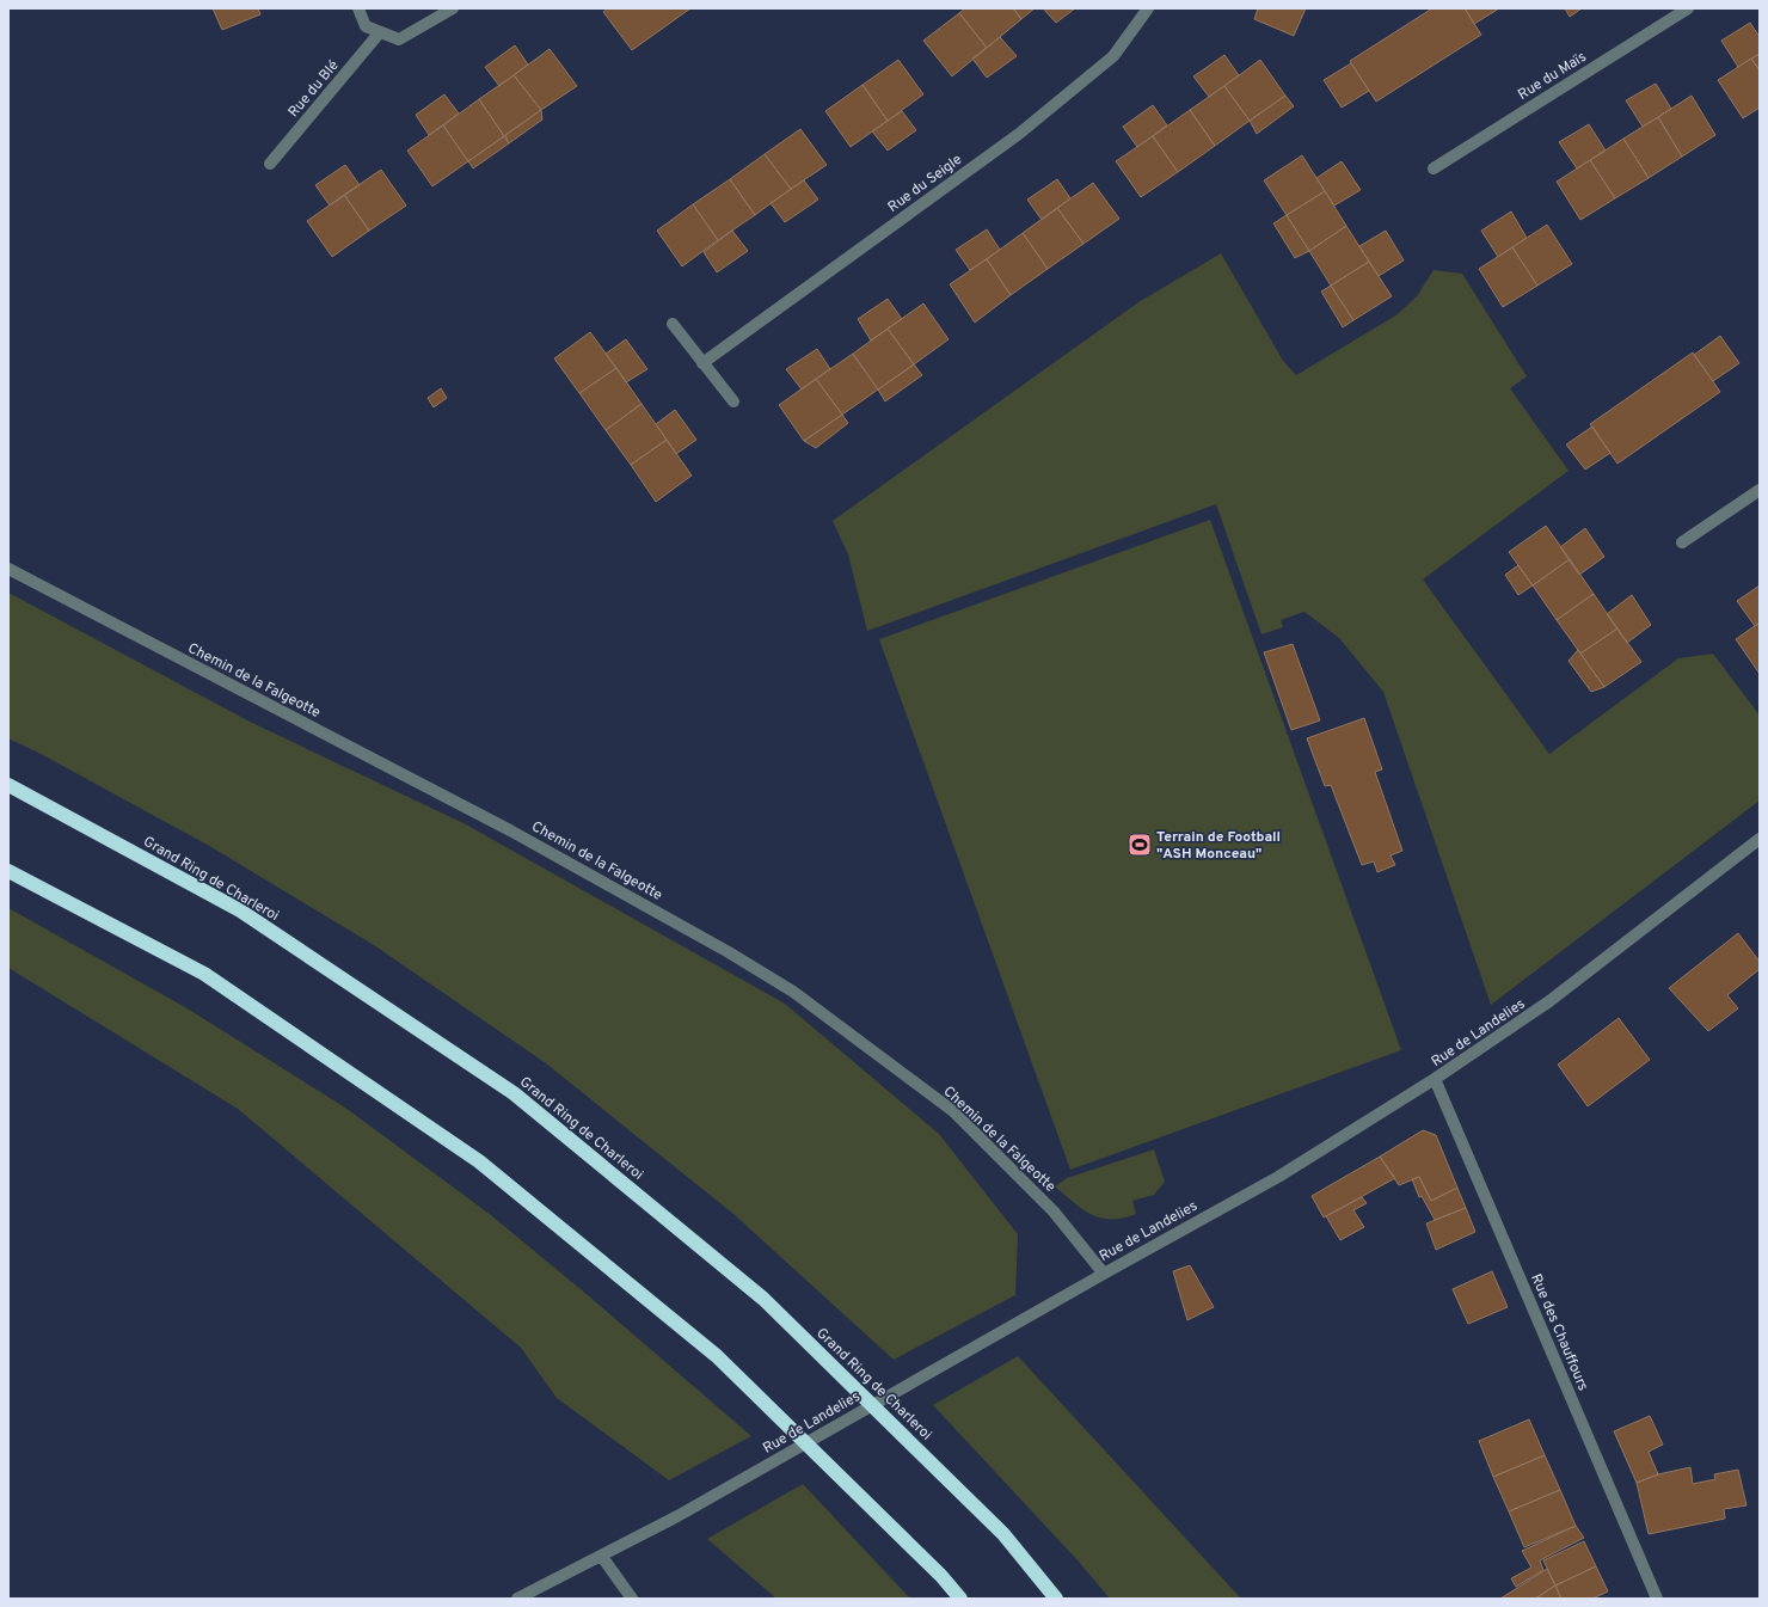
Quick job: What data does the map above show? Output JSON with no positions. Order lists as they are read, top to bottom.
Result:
{
  "streets": {
    "highway": ["Grand Ring de Charleroi"],
    "street": [
      "Rue du Maïs",
      "Rue du Blé",
      "Rue du Seigle",
      "Chemin de la Falgeotte",
      "Rue de Landelies",
      "Rue des Chauffours"
    ]
  },
  "crossings": [
    ["Chemin de la Falgeotte", "Rue de Landelies"],
    ["Rue de Landelies", "Rue des Chauffours"]
  ],
  "places": {
    "sports": ["Terrain de Football \"ASH Monceau\""]
  }
}
